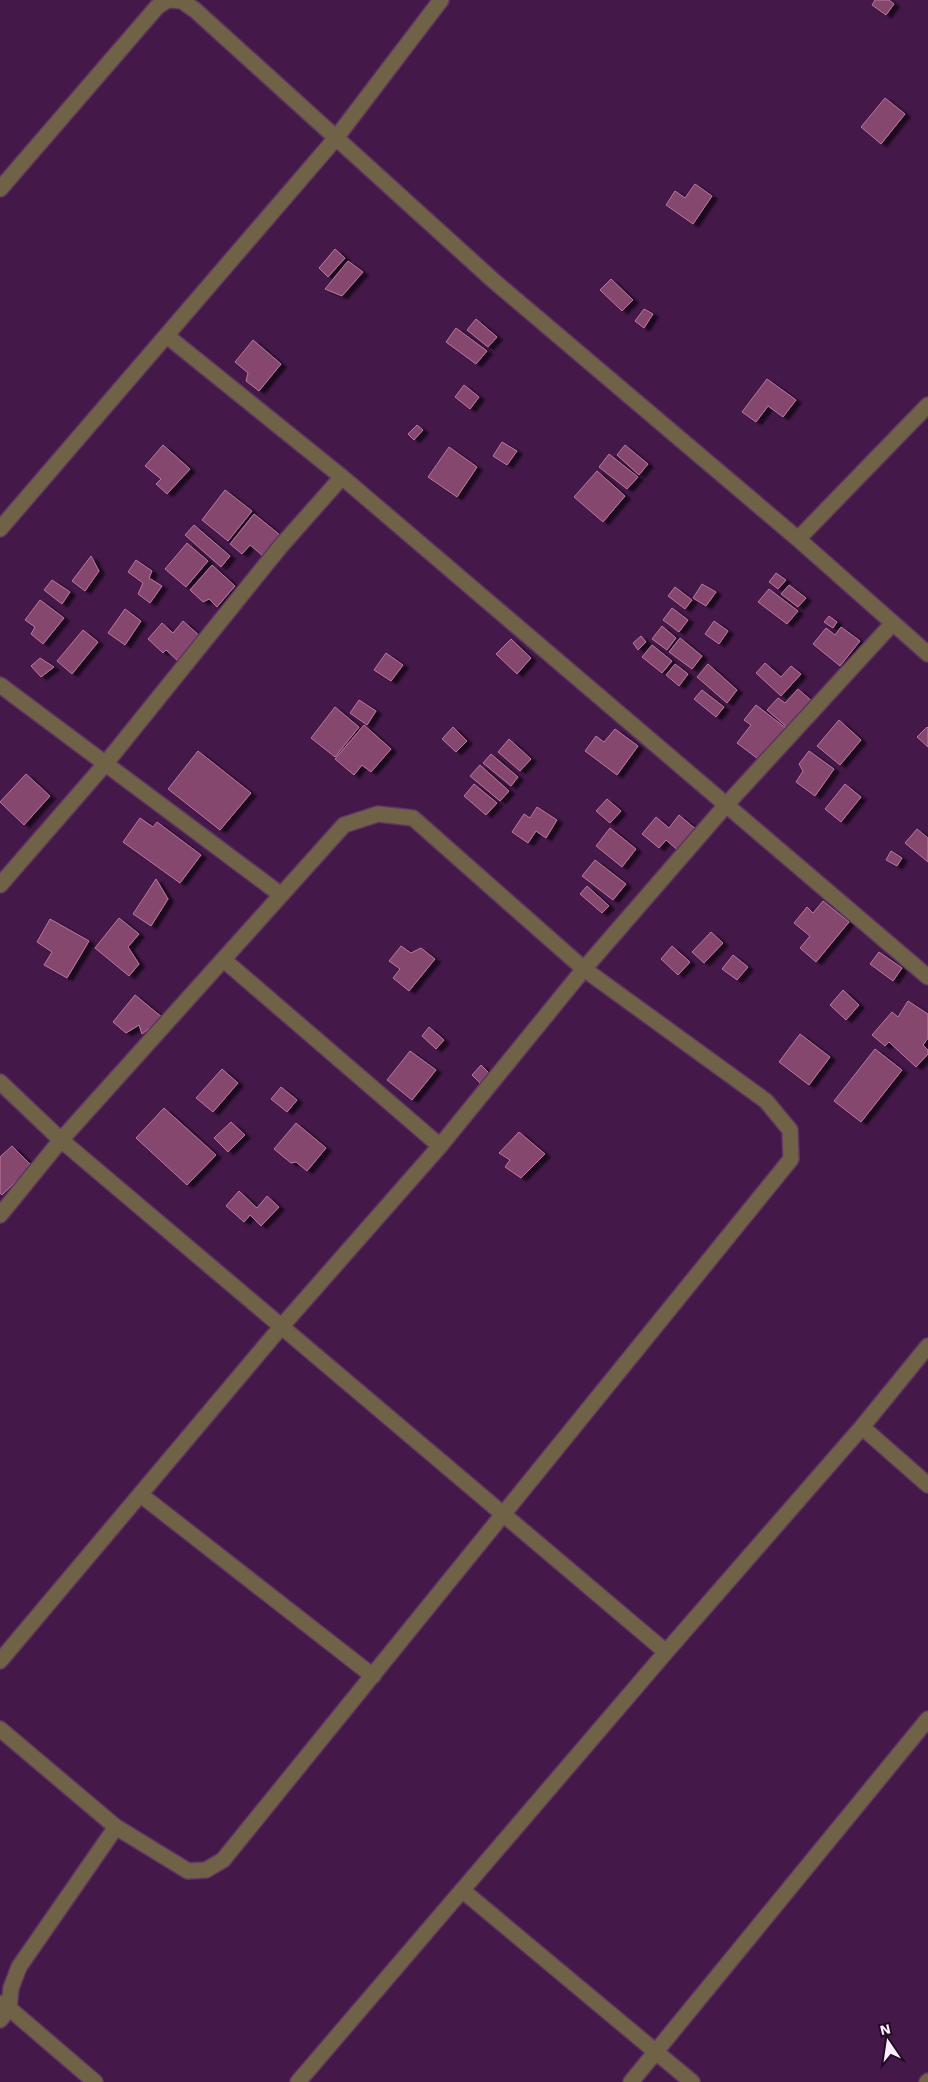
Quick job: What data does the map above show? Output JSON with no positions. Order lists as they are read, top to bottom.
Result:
{
  "north": "top"
}
